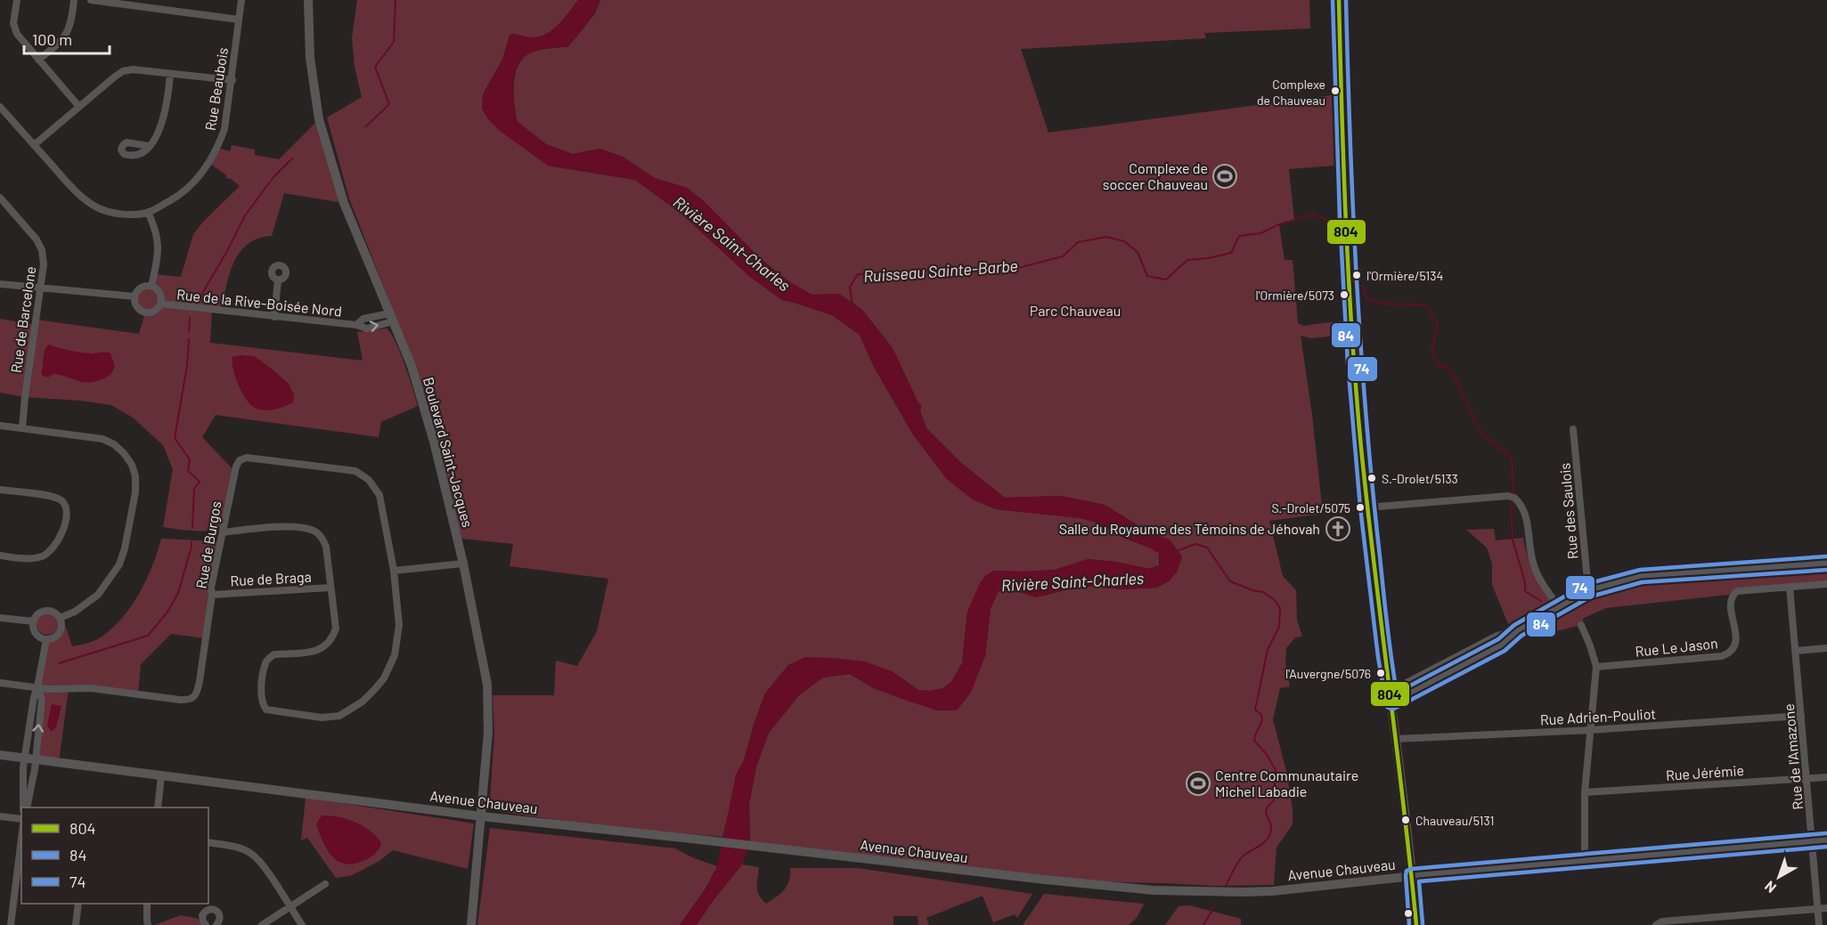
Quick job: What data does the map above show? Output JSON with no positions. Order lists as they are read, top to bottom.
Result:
{
  "streets": {
    "main road": ["Boulevard Saint-Jacques", "Avenue Chauveau"],
    "street": [
      "Rue Beaubois",
      "Rue de la Rive-Boisée Nord",
      "Rue de Barcelone",
      "Rue des Saulois",
      "Rue de Burgos",
      "Rue de Braga",
      "Rue Le Jason",
      "Rue Adrien-Pouliot",
      "Rue de l'Amazone",
      "Rue Jérémie"
    ]
  },
  "crossings": [
    ["Rue de la Rive-Boisée Nord", "Boulevard Saint-Jacques"],
    ["Boulevard Saint-Jacques", "Avenue Chauveau"],
    ["Rue de Burgos", "Rue de Braga"],
    ["Rue Le Jason", "Rue de l'Amazone"],
    ["Rue Adrien-Pouliot", "Rue de l'Amazone"],
    ["Rue de l'Amazone", "Rue Jérémie"],
    ["Rue de l'Amazone", "Avenue Chauveau"]
  ],
  "water": ["Rivière Saint-Charles", "Ruisseau Sainte-Barbe"],
  "parks": ["Parc Chauveau"],
  "places": {
    "other": [
      "Complexe de Chauveau",
      "l'Ormière/5134",
      "l'Ormière/5073",
      "S.-Drolet/5133",
      "S.-Drolet/5075",
      "l'Auvergne/5076",
      "Chauveau/5131"
    ],
    "sports": ["Complexe de soccer Chauveau", "Centre Communautaire Michel Labadie"],
    "church": ["Salle du Royaume des Témoins de Jéhovah"]
  },
  "lines": ["transit line 804", "transit line 84", "transit line 74"],
  "legend": ["804", "84", "74"],
  "scale_bar": "100 m",
  "north": "bottom left"
}
